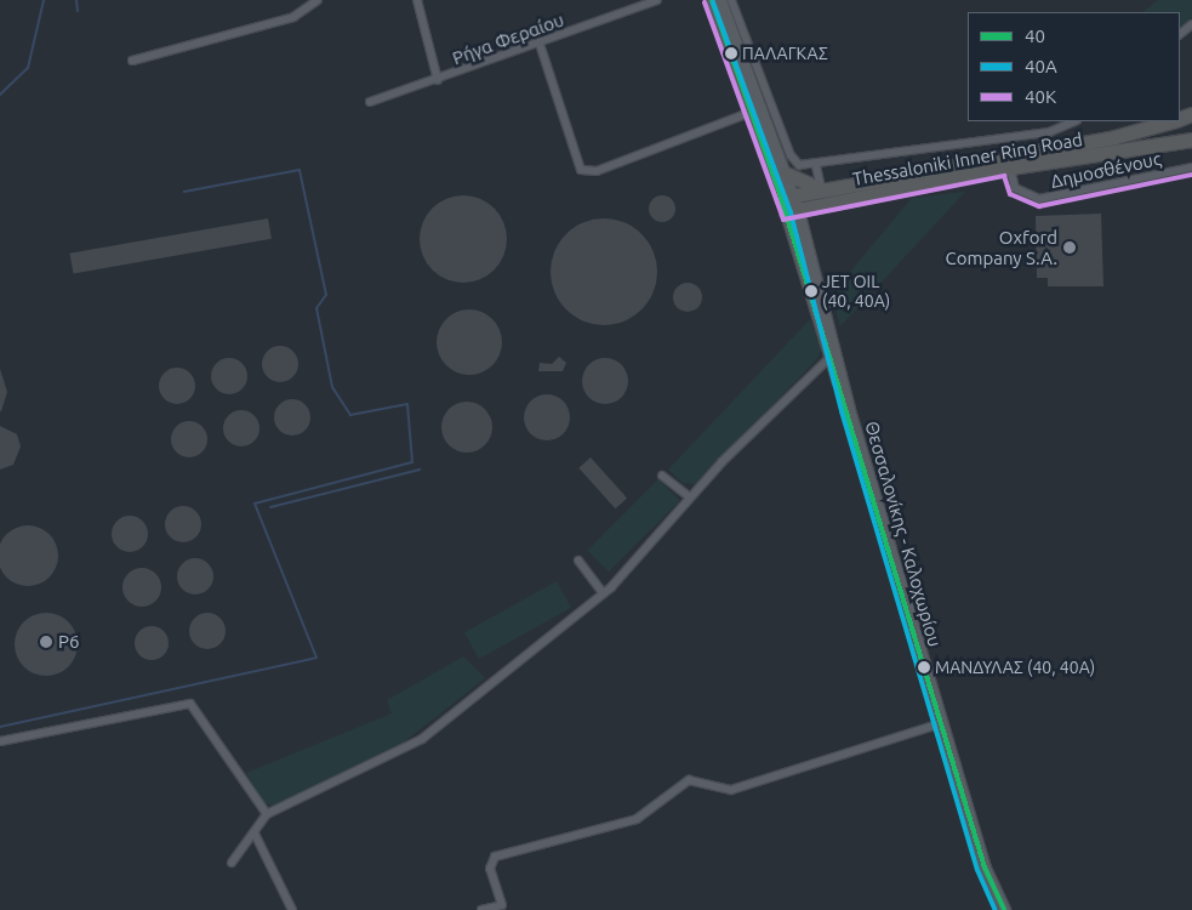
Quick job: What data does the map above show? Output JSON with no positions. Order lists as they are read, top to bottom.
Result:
{
  "streets": {
    "highway": ["Thessaloniki Inner Ring Road"],
    "main road": ["Θεσσαλονίκης - Καλοχωρίου"],
    "street": ["Ρήγα Φεραίου", "Δημοσθένους"]
  },
  "crossings": [
    ["Thessaloniki Inner Ring Road", "Δημοσθένους"],
    ["Thessaloniki Inner Ring Road", "Θεσσαλονίκης - Καλοχωρίου"]
  ],
  "places": [
    "ΠΑΛΑΓΚΑΣ",
    "Oxford Company S.A.",
    "JET OIL (40, 40Α)",
    "P6",
    "ΜΑΝΔΥΛΑΣ (40, 40Α)"
  ],
  "lines": ["transit line 40", "transit line 40Α", "transit line 40Κ"],
  "legend": ["40", "40Α", "40Κ"]
}
